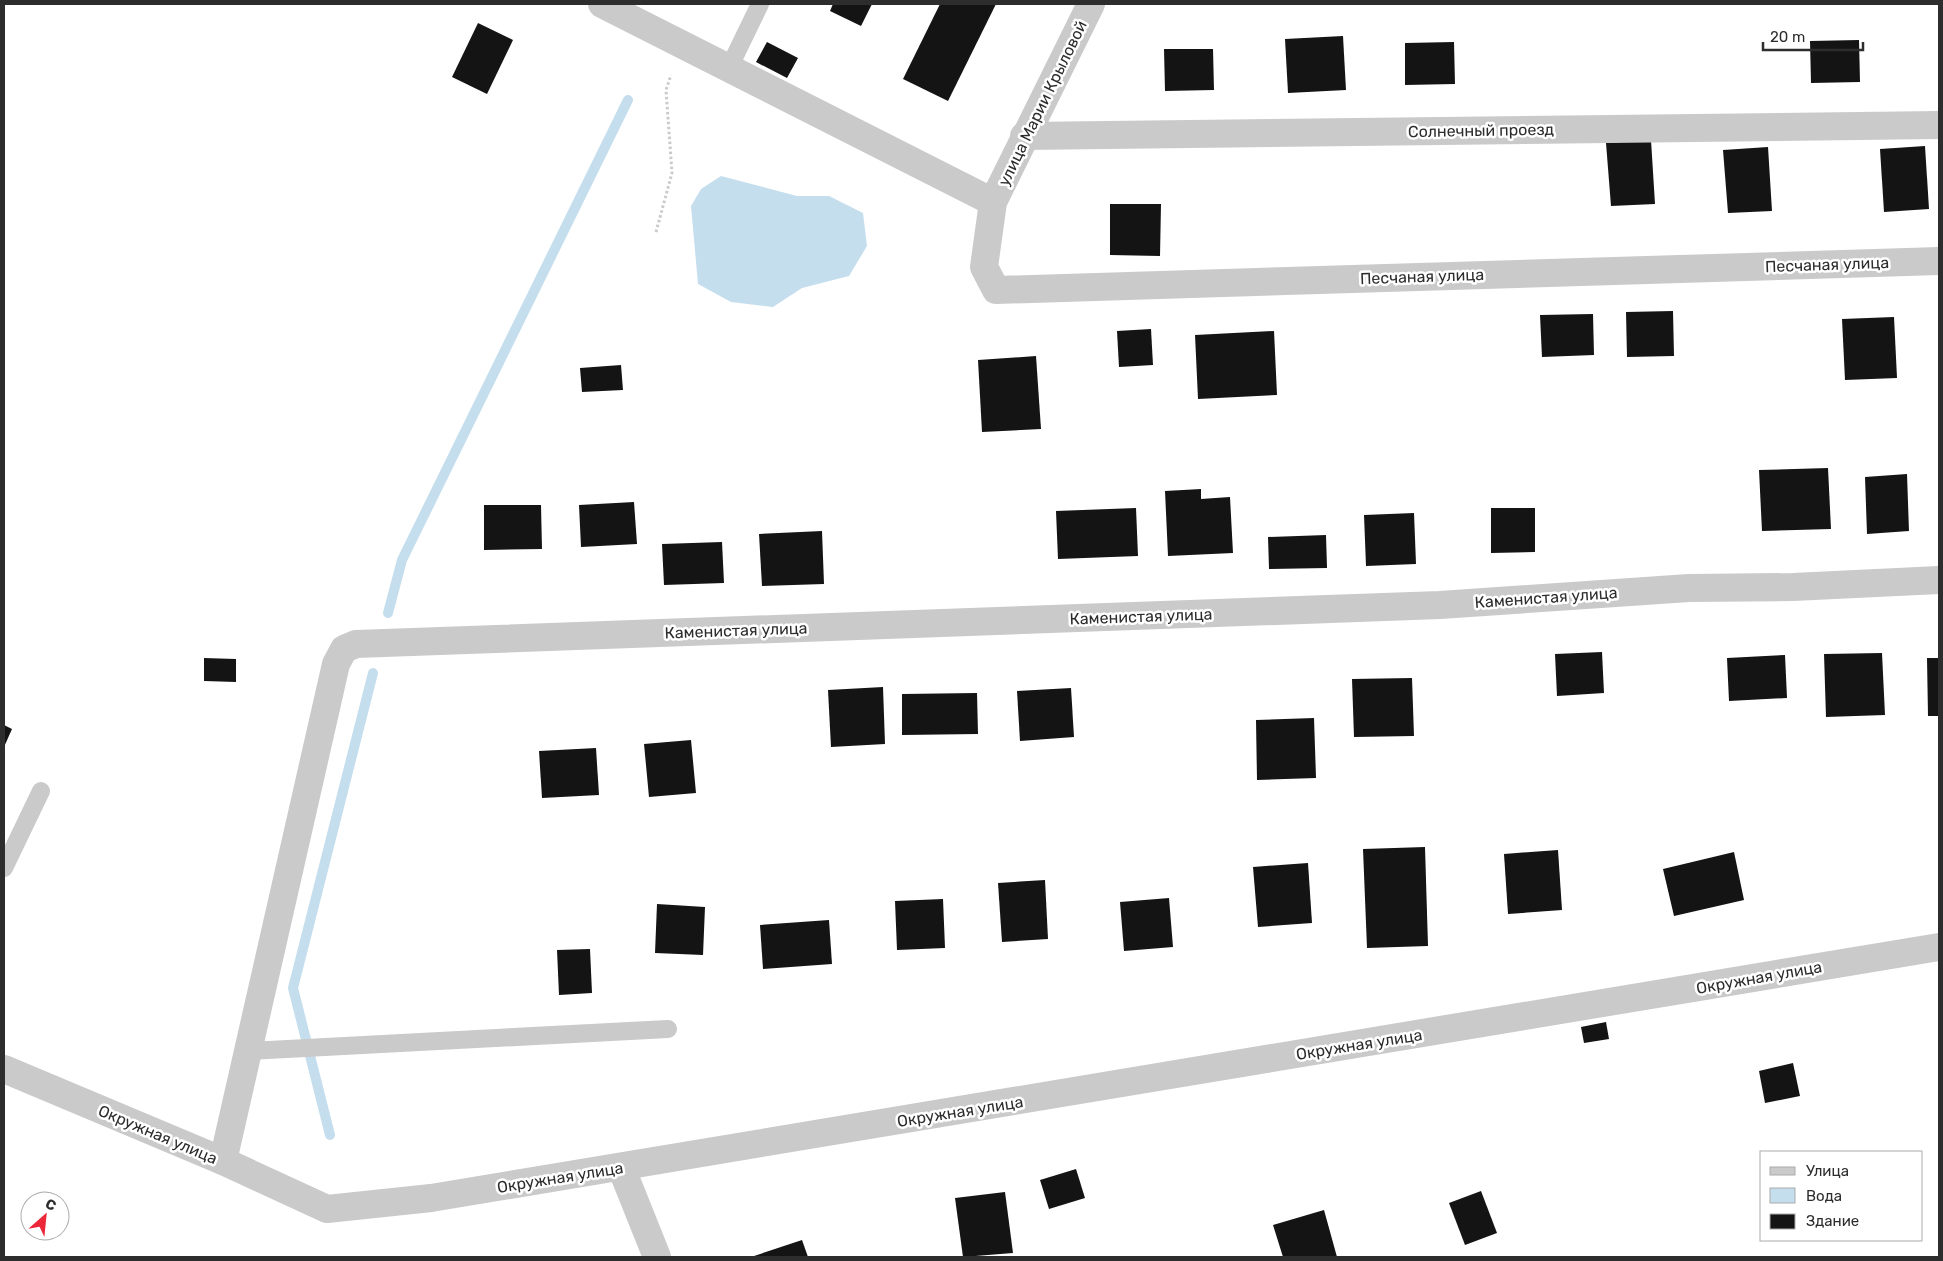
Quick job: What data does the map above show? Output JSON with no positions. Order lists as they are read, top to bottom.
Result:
{
  "streets": {
    "street": [
      "улица Марии Крыловой",
      "Солнечный проезд",
      "Песчаная улица",
      "Каменистая улица",
      "Окружная улица"
    ]
  },
  "crossings": [
    ["улица Марии Крыловой", "Солнечный проезд"],
    ["улица Марии Крыловой", "Песчаная улица"]
  ],
  "legend": ["Улица", "Вода", "Здание"],
  "scale_bar": "20 m",
  "north": "top right"
}
